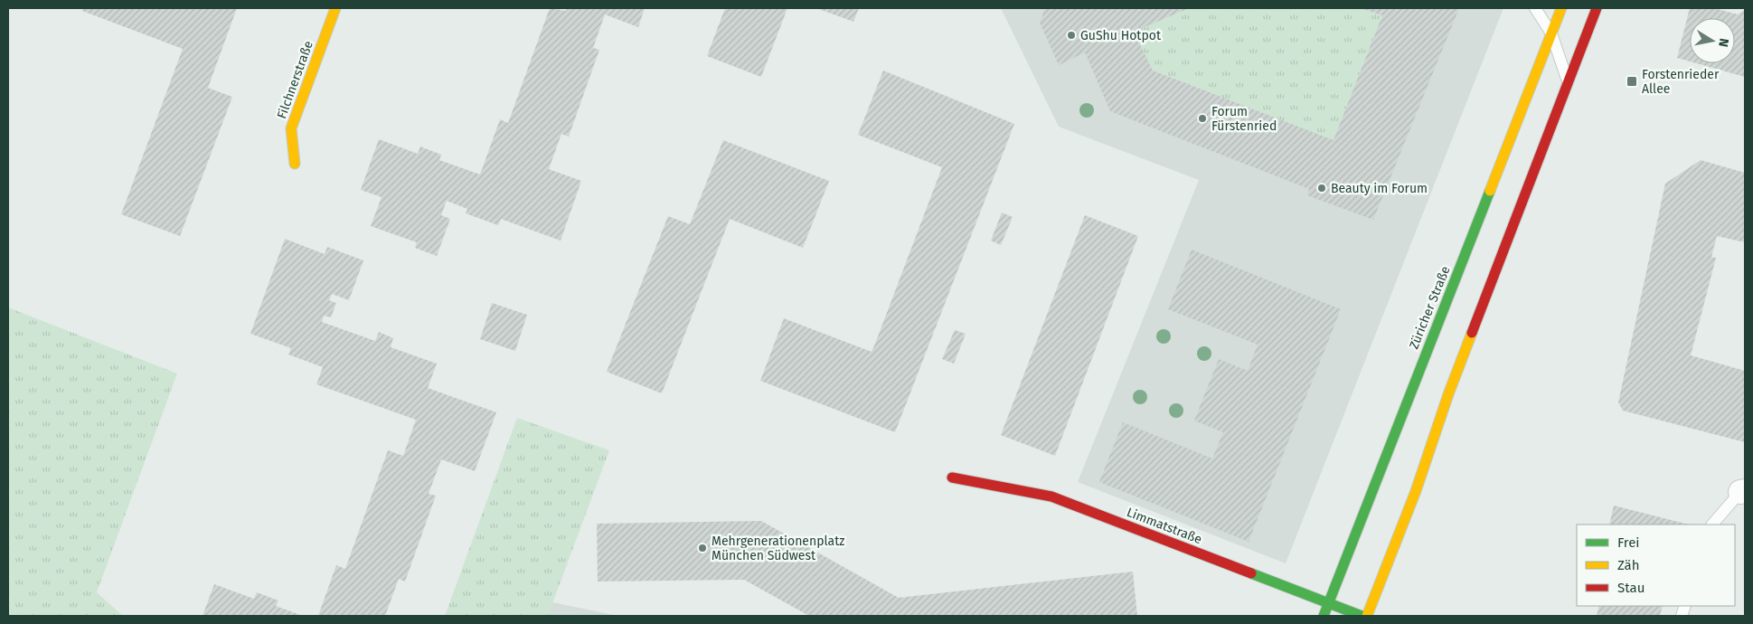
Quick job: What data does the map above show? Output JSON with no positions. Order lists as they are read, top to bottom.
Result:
{
  "streets": {
    "street": ["Filchnerstraße", "Züricher Straße", "Limmatstraße"]
  },
  "crossings": [
    ["Züricher Straße", "Limmatstraße"]
  ],
  "places": {
    "other": [
      "GuShu Hotpot",
      "Forum Fürstenried",
      "Beauty im Forum",
      "Mehrgenerationenplatz München Südwest"
    ],
    "transit": ["Forstenrieder Allee"]
  },
  "legend": ["Frei", "Zäh", "Stau"],
  "north": "right"
}
